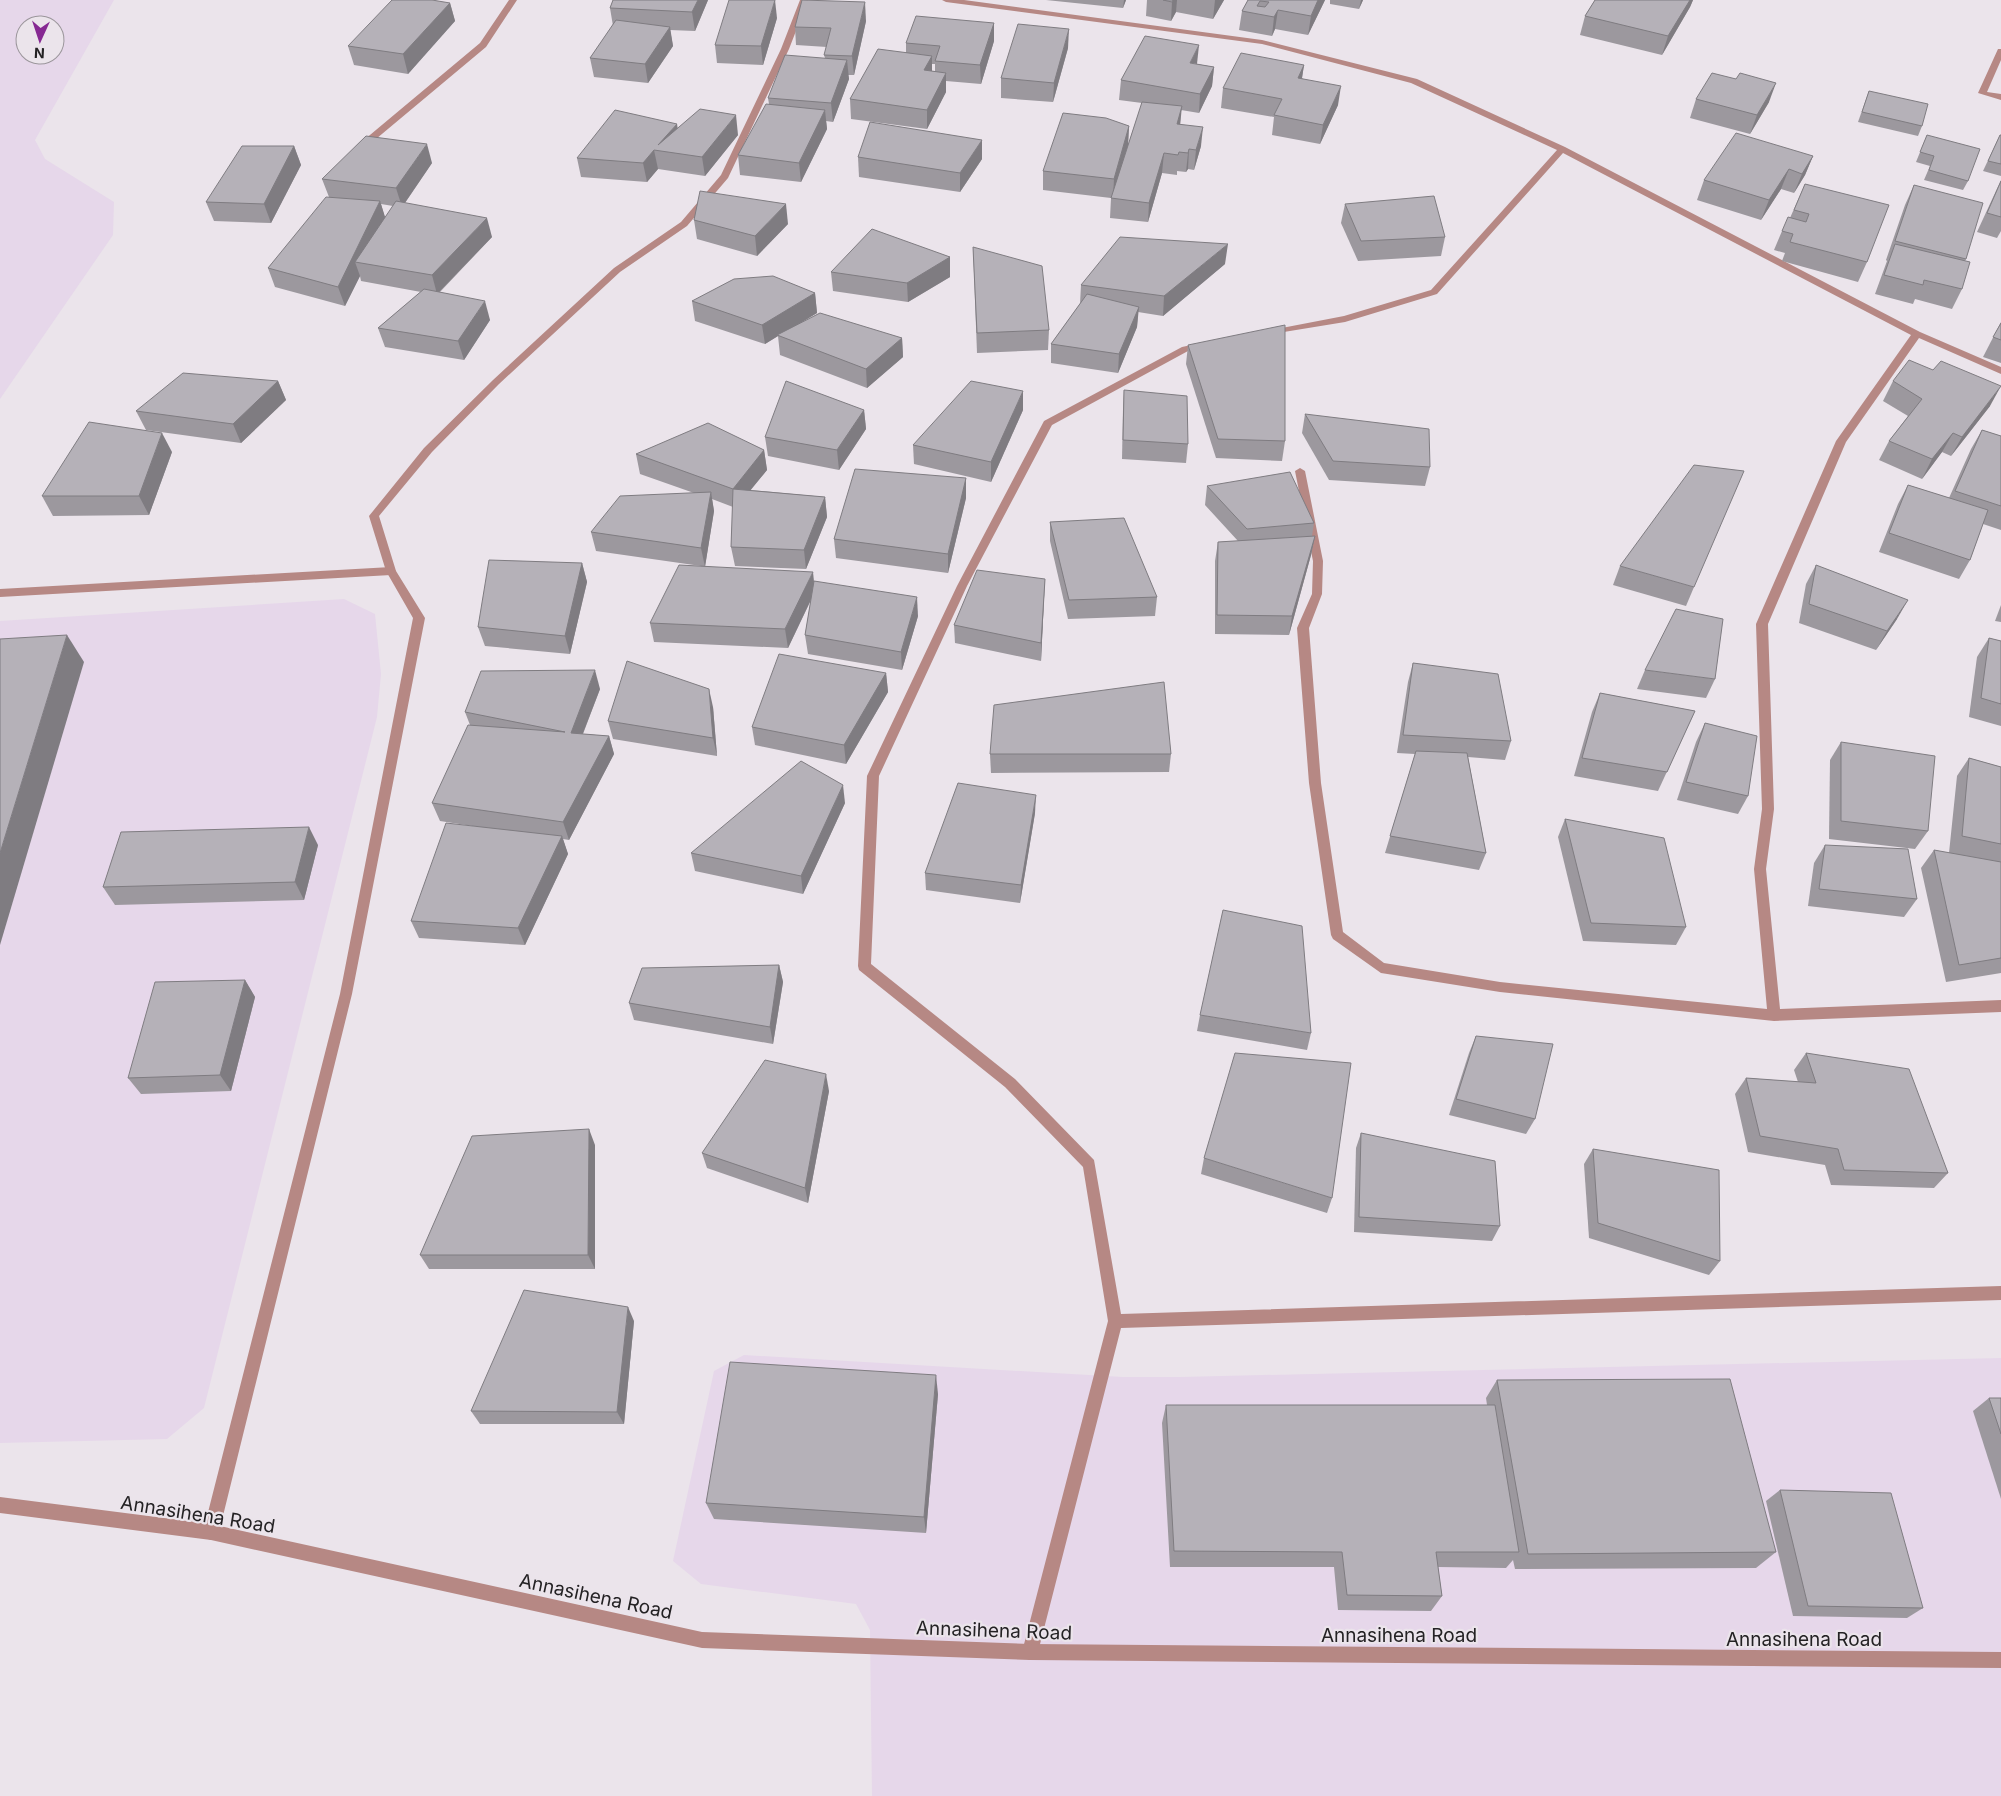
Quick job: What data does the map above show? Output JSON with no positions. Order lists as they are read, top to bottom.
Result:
{
  "streets": {
    "street": ["Annasihena Road"]
  },
  "north": "bottom"
}
